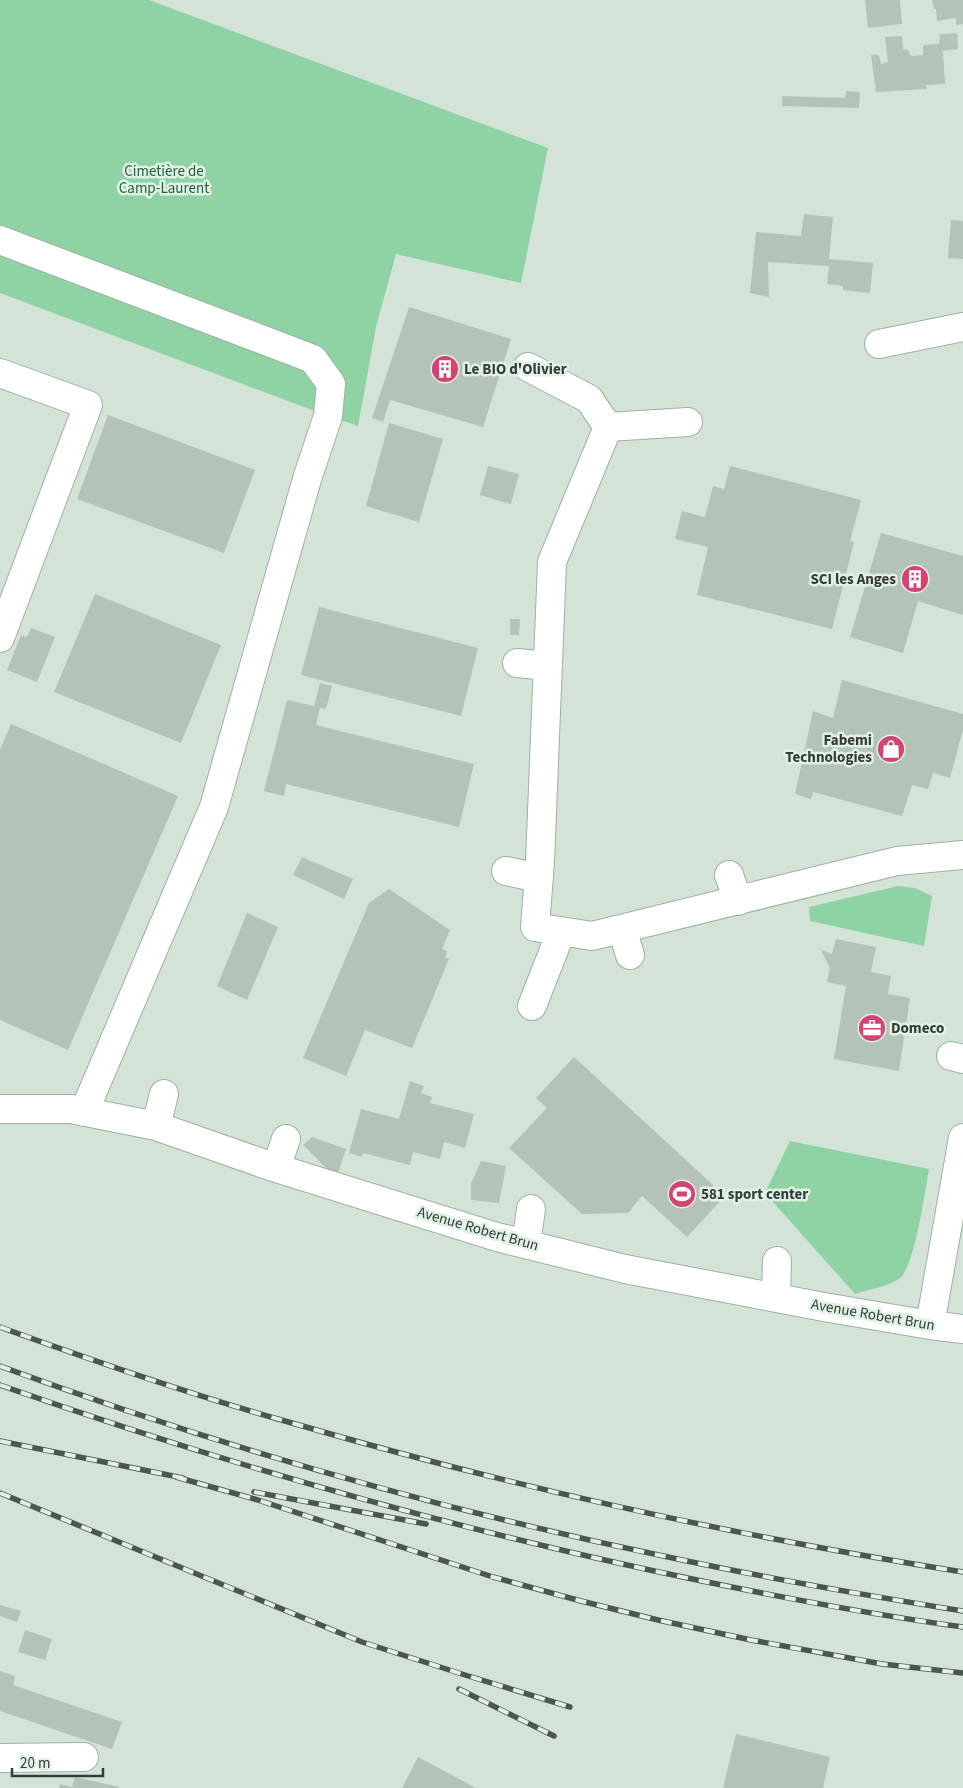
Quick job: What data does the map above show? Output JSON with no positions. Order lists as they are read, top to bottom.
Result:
{
  "streets": {
    "street": ["Avenue Robert Brun"]
  },
  "parks": ["Cimetière de Camp-Laurent"],
  "places": {
    "building": ["Le BIO d'Olivier", "SCI les Anges"],
    "shop": ["Fabemi Technologies"],
    "office": ["Domeco"],
    "sports": ["581 sport center"]
  },
  "scale_bar": "20 m"
}
